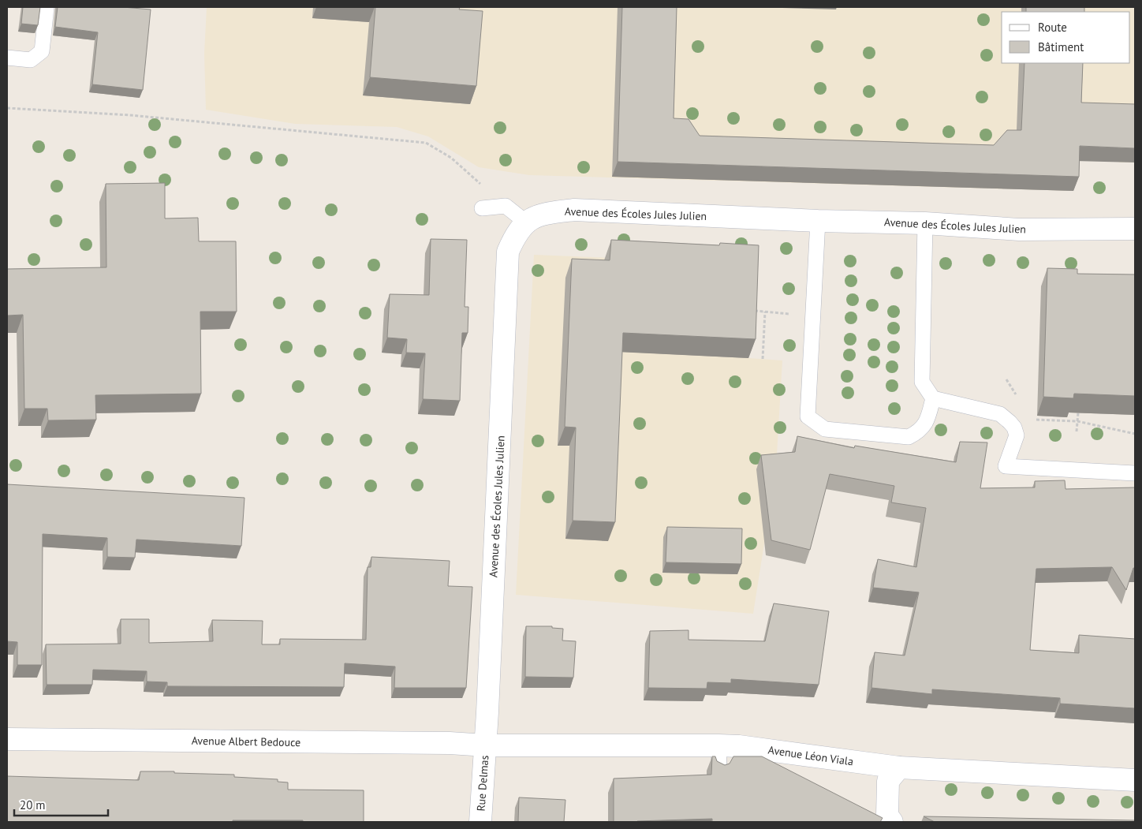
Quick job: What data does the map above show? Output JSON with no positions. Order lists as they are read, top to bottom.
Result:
{
  "streets": {
    "street": [
      "Avenue des Écoles Jules Julien",
      "Avenue Albert Bedouce",
      "Avenue Léon Viala",
      "Rue Delmas"
    ]
  },
  "crossings": [
    ["Avenue des Écoles Jules Julien", "Avenue Albert Bedouce"],
    ["Avenue des Écoles Jules Julien", "Avenue Léon Viala"],
    ["Avenue des Écoles Jules Julien", "Rue Delmas"],
    ["Avenue Albert Bedouce", "Avenue Léon Viala"],
    ["Avenue Albert Bedouce", "Rue Delmas"],
    ["Avenue Léon Viala", "Rue Delmas"]
  ],
  "legend": ["Route", "Bâtiment"],
  "scale_bar": "20 m"
}
